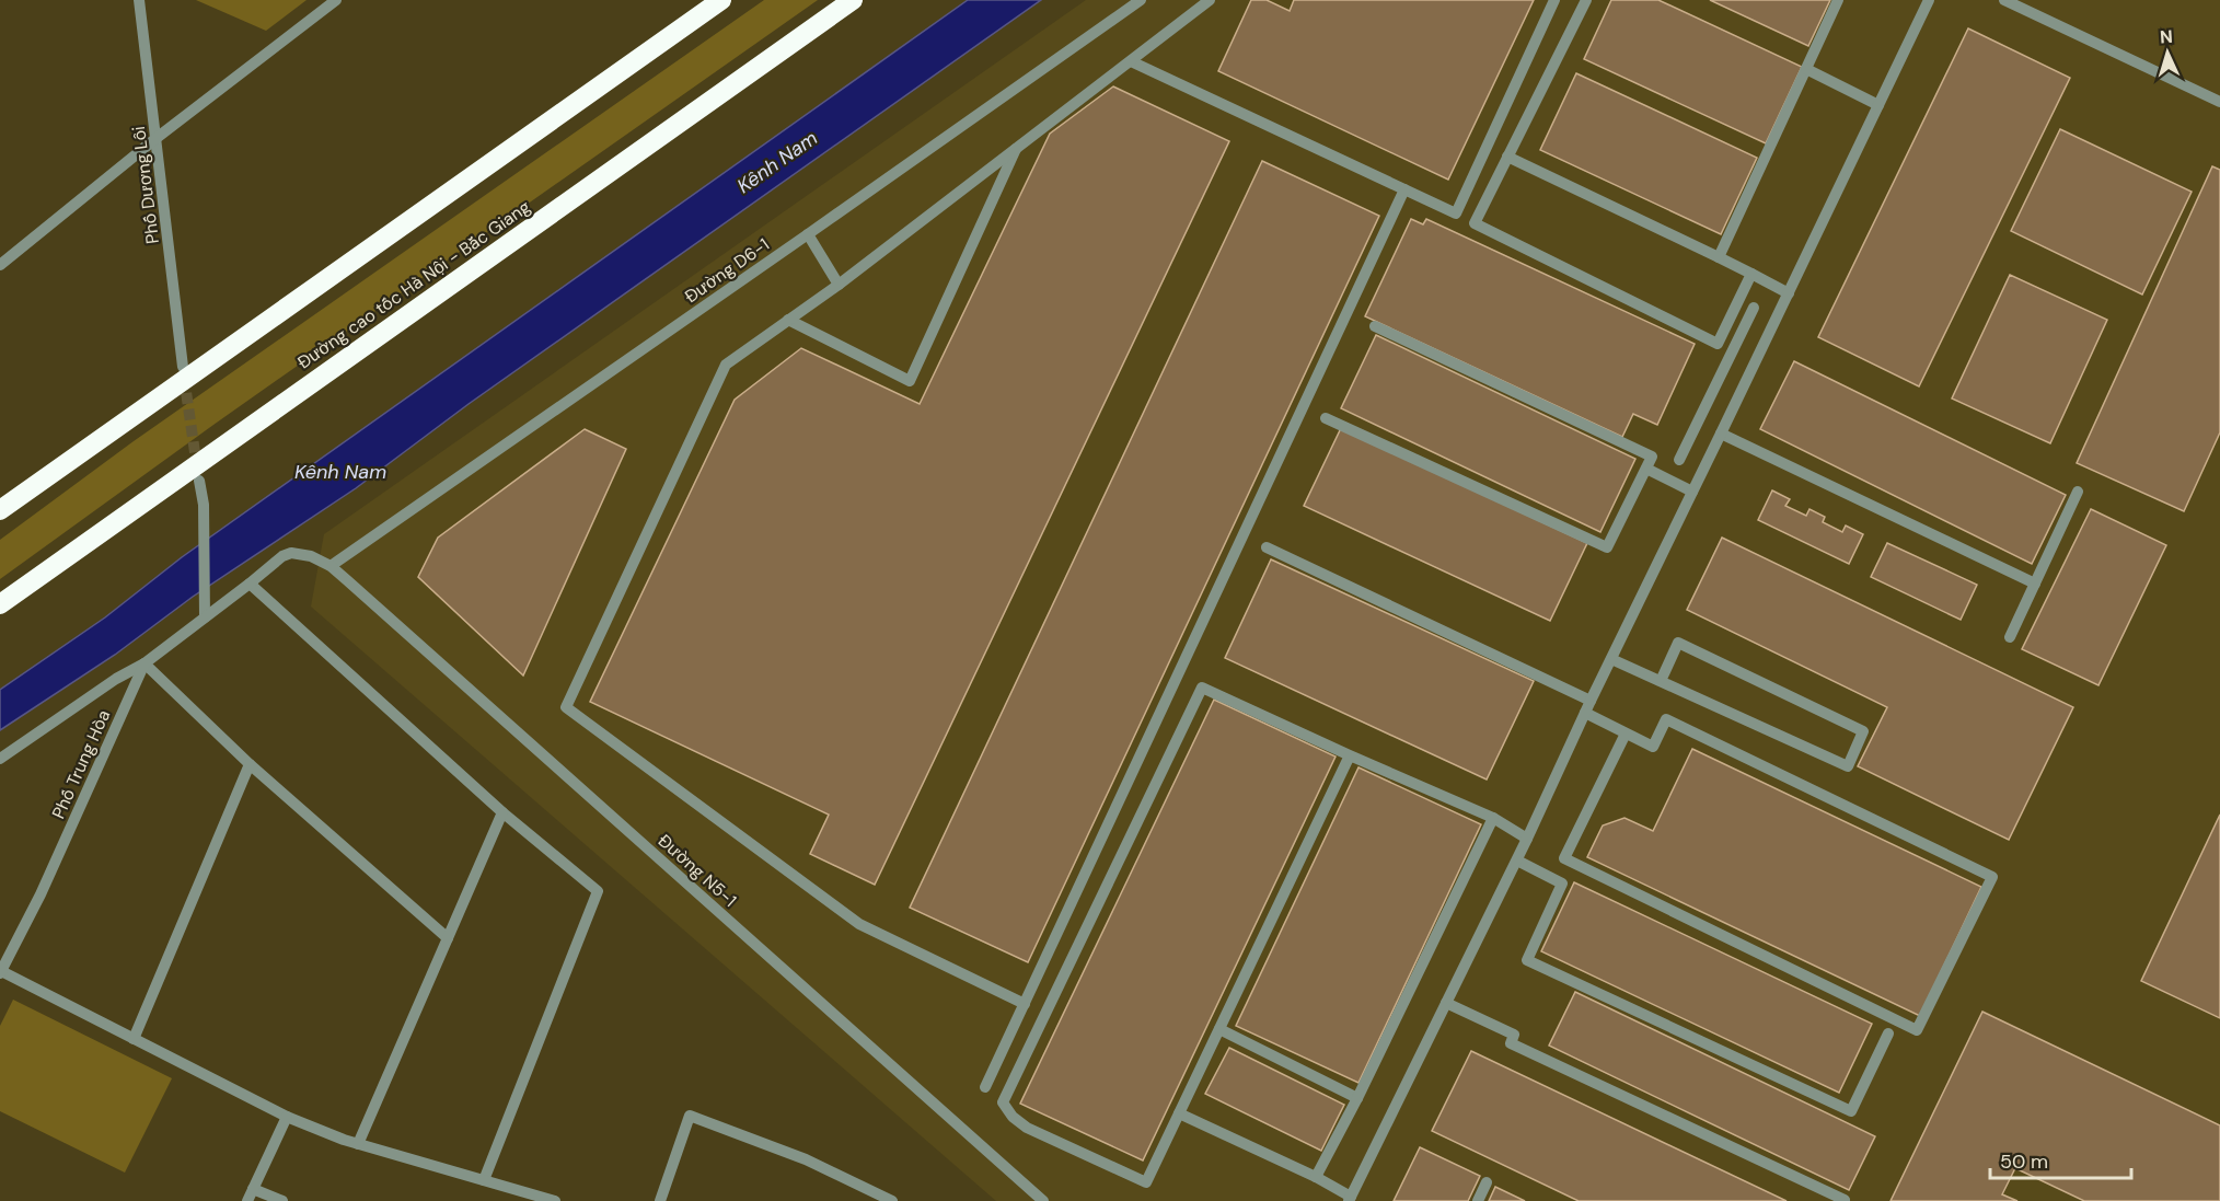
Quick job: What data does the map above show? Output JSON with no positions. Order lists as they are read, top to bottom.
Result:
{
  "streets": {
    "highway": ["Đường cao tốc Hà Nội - Bắc Giang"],
    "street": [
      "Phố Dương Lôi",
      "Đường D6-1",
      "Phố Trung Hòa",
      "Đường N5-1"
    ]
  },
  "crossings": [
    ["Đường D6-1", "Phố Trung Hòa"],
    ["Đường D6-1", "Đường N5-1"],
    ["Phố Trung Hòa", "Đường N5-1"]
  ],
  "water": ["Kênh Nam"],
  "scale_bar": "50 m",
  "north": "top"
}
